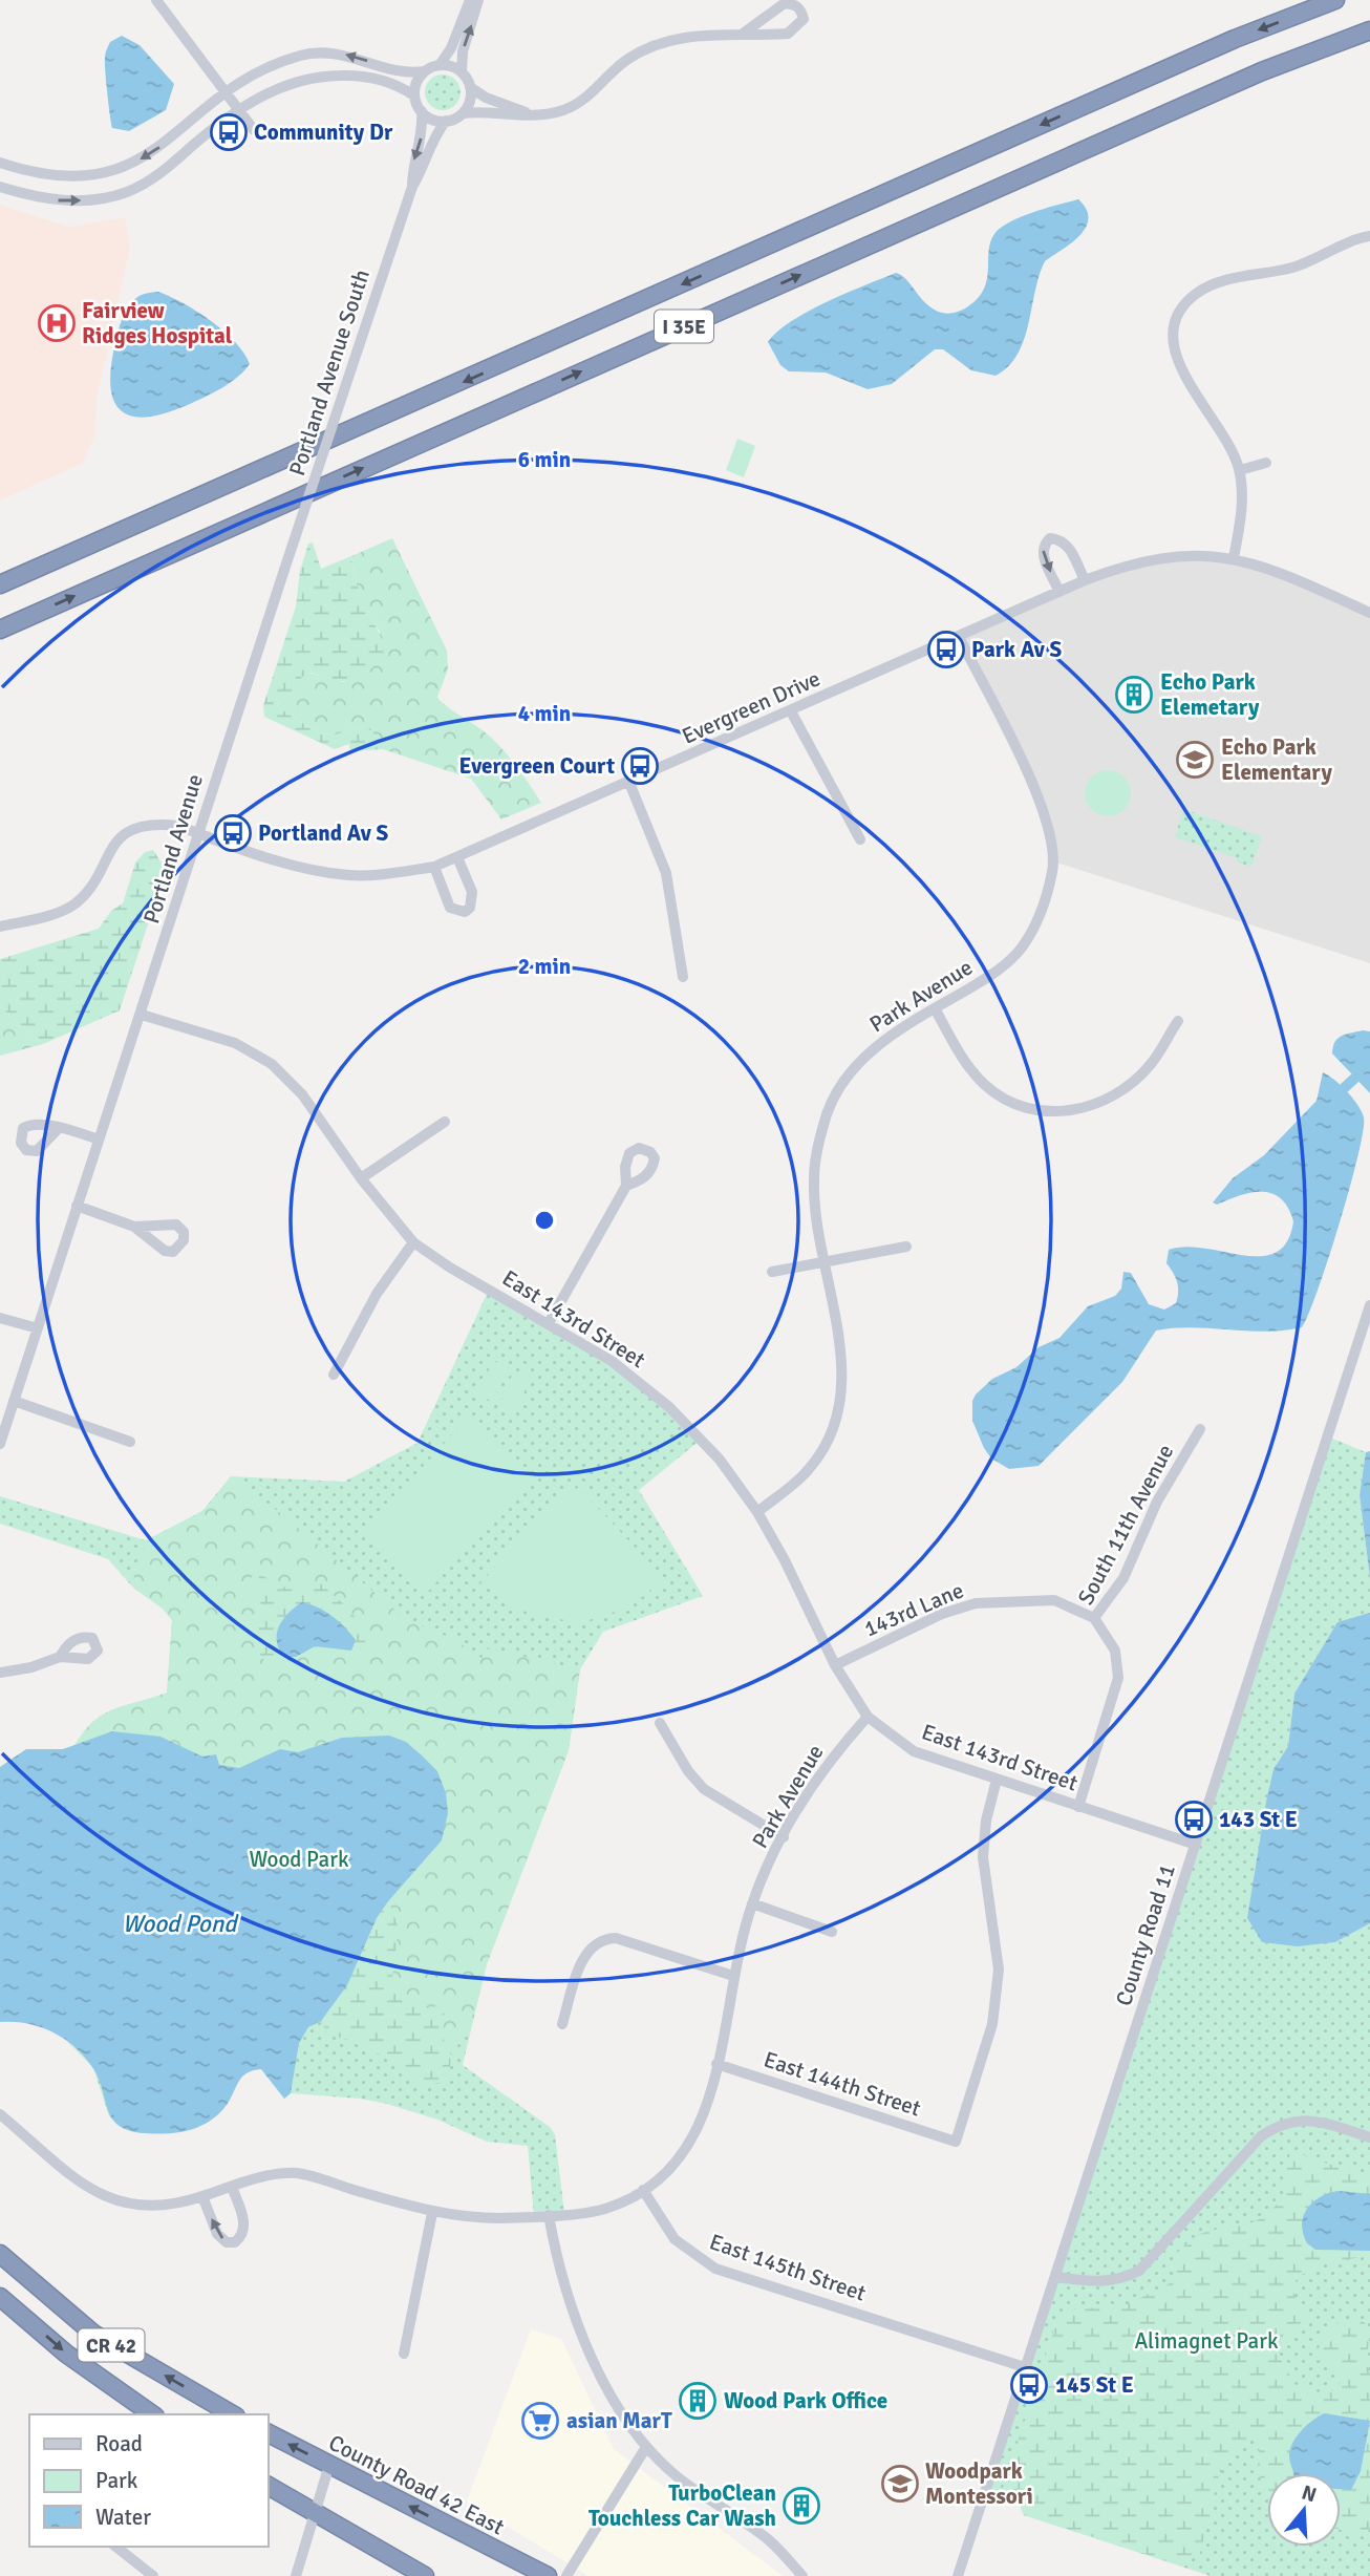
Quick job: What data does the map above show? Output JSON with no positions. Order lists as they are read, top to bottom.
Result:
{
  "streets": {
    "highway": ["I 35E", "CR 42", "County Road 42 East"],
    "street": [
      "Portland Avenue South",
      "Evergreen Drive",
      "Portland Avenue",
      "Park Avenue",
      "East 143rd Street",
      "South 11th Avenue",
      "143rd Lane",
      "County Road 11",
      "East 144th Street",
      "East 145th Street"
    ]
  },
  "crossings": [
    ["Portland Avenue South", "Portland Avenue"],
    ["Evergreen Drive", "Portland Avenue"],
    ["Evergreen Drive", "Park Avenue"],
    ["Portland Avenue", "East 143rd Street"],
    ["Park Avenue", "East 143rd Street"],
    ["Park Avenue", "East 144th Street"],
    ["East 143rd Street", "South 11th Avenue"],
    ["East 143rd Street", "143rd Lane"],
    ["East 143rd Street", "County Road 11"],
    ["East 143rd Street", "East 144th Street"],
    ["South 11th Avenue", "143rd Lane"],
    ["County Road 11", "East 145th Street"]
  ],
  "water": ["Wood Pond"],
  "parks": ["Wood Park", "Alimagnet Park"],
  "places": {
    "bus stop": [
      "Community Dr",
      "Park Av S",
      "Evergreen Court",
      "Portland Av S",
      "143 St E",
      "145 St E"
    ],
    "hospital": ["Fairview Ridges Hospital"],
    "building": ["Echo Park Elemetary", "Wood Park Office", "TurboClean Touchless Car Wash"],
    "school or university": ["Echo Park Elementary", "Woodpark Montessori"],
    "supermarket": ["asian MarT"]
  },
  "legend": ["Road", "Park", "Water"],
  "north": "top",
  "rings": ["6 min", "4 min", "2 min"]
}
